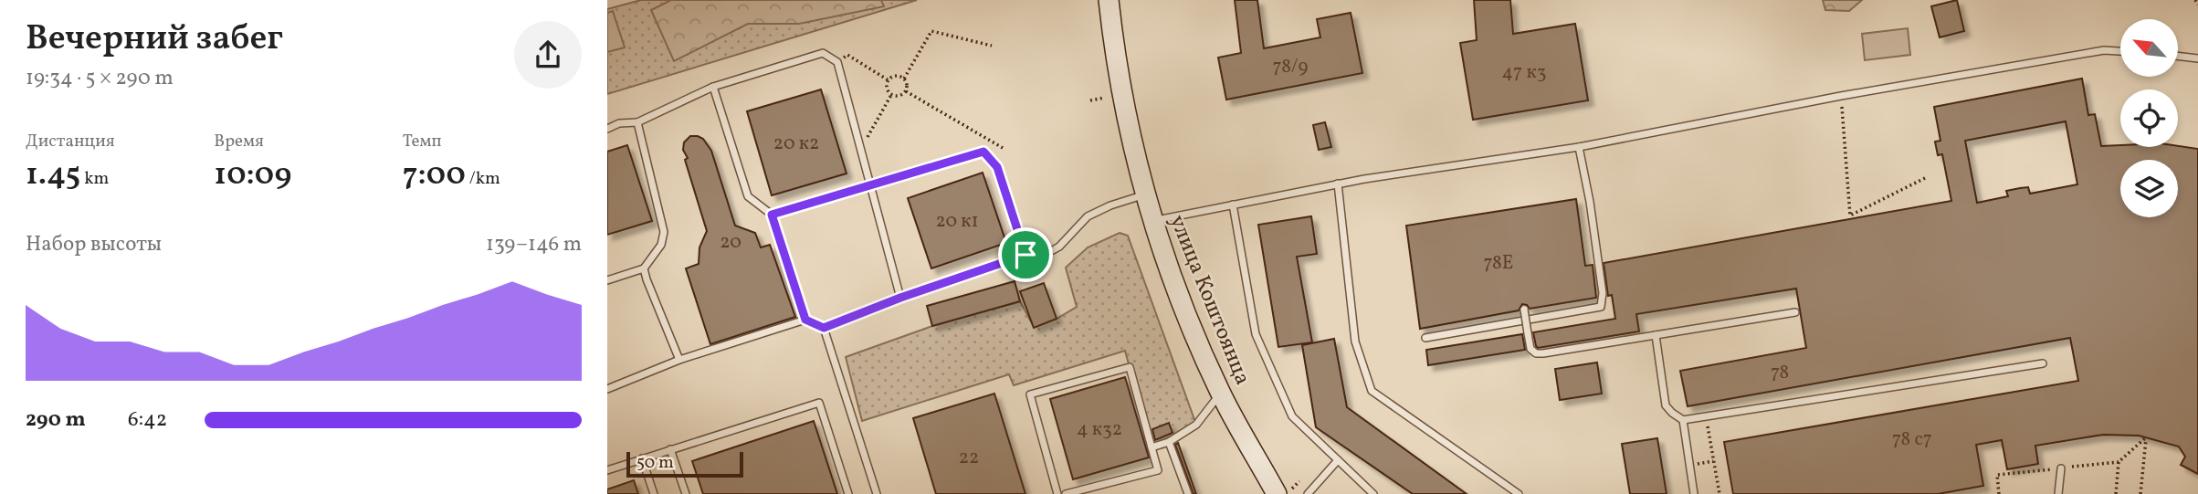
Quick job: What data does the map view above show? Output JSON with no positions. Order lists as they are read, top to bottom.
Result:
{
  "streets": {
    "street": ["улица Коштоянца"]
  },
  "house_numbers": [
    "78/9",
    "47 к3",
    "20 к2",
    "20 к1",
    "20",
    "78Е",
    "78",
    "4 к32",
    "78 с7",
    "22"
  ],
  "scale_bar": "50 m",
  "north": "top left",
  "page": {
    "heading": ["Вечерний забег", "19:34 · 5 × 290 m"],
    "stats": [
      ["Дистанция", "1.45 km"],
      ["Время", "10:09"],
      ["Темп", "7:00 /km"]
    ],
    "chart": ["Набор высоты", "139–146 m"],
    "list": [
      {
        "name": "290 m",
        "note": "6:42"
      }
    ],
    "scale": "50 m"
  }
}
